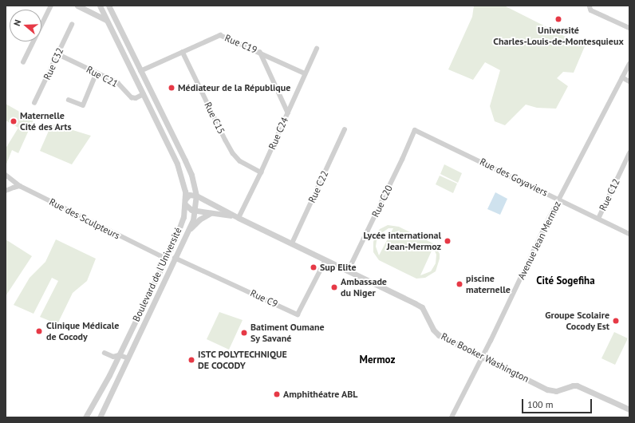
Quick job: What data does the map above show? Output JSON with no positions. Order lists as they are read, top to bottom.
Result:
{
  "streets": {
    "street": [
      "Rue C19",
      "Rue C32",
      "Rue C21",
      "Rue C15",
      "Rue C24",
      "Rue des Goyaviers",
      "Rue C22",
      "Rue C12",
      "Rue C20",
      "Rue des Sculpteurs",
      "Avenue Jean Mermoz",
      "Boulevard de l'Université",
      "Rue C9",
      "Rue Booker Washington"
    ]
  },
  "crossings": [
    ["Rue C19", "Rue C15"],
    ["Rue C19", "Rue C24"],
    ["Rue C19", "Boulevard de l'Université"],
    ["Rue C32", "Rue C21"],
    ["Rue C21", "Boulevard de l'Université"],
    ["Rue C15", "Rue C24"],
    ["Rue C24", "Rue Booker Washington"],
    ["Rue des Goyaviers", "Rue C12"],
    ["Rue des Goyaviers", "Rue C20"],
    ["Rue des Goyaviers", "Avenue Jean Mermoz"],
    ["Rue C22", "Rue Booker Washington"],
    ["Rue C20", "Rue Booker Washington"],
    ["Rue des Sculpteurs", "Boulevard de l'Université"],
    ["Avenue Jean Mermoz", "Rue Booker Washington"],
    ["Boulevard de l'Université", "Rue C9"],
    ["Boulevard de l'Université", "Rue Booker Washington"],
    ["Rue C9", "Rue Booker Washington"]
  ],
  "districts": ["Cité Sogefiha", "Mermoz"],
  "places": [
    "Université Charles-Louis-de-Montesquieux",
    "Médiateur de la République",
    "Maternelle Cité des Arts",
    "Lycée international Jean-Mermoz",
    "Sup Elite",
    "piscine maternelle",
    "Ambassade du Niger",
    "Groupe Scolaire Cocody Est",
    "Clinique Médicale de Cocody",
    "Batiment Oumane Sy Savané",
    "ISTC POLYTECHNIQUE DE COCODY",
    "Amphithéatre ABL"
  ],
  "scale_bar": "100 m",
  "north": "left"
}
